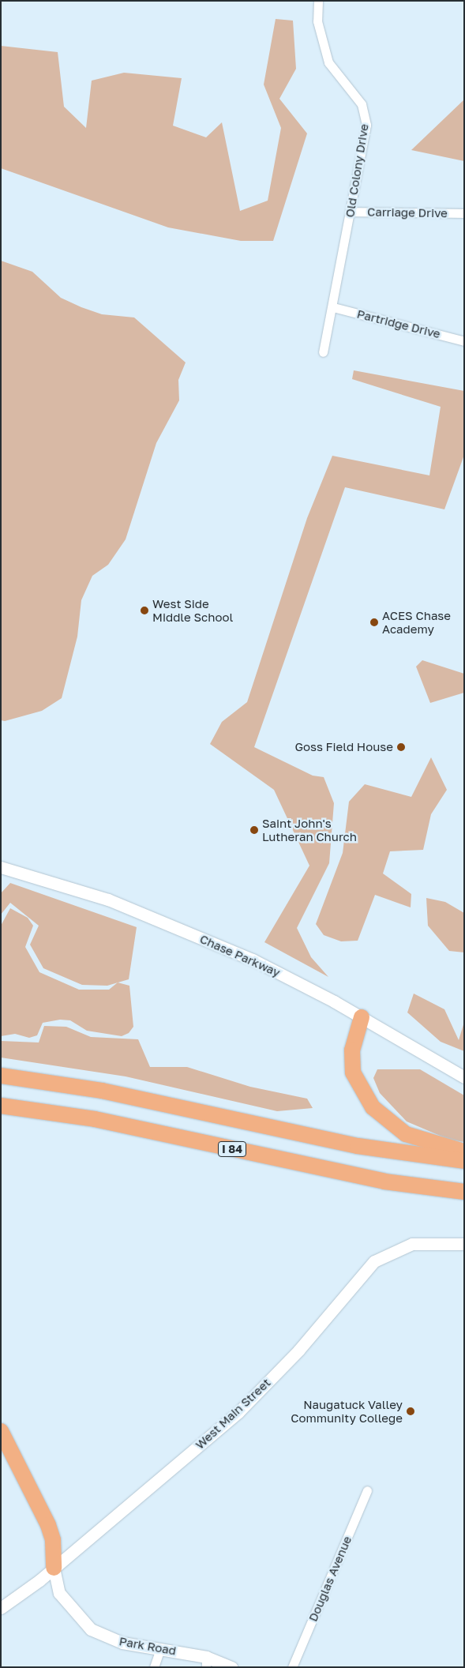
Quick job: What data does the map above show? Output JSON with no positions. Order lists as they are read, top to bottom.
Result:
{
  "streets": {
    "highway": ["I 84"],
    "main road": ["Chase Parkway", "West Main Street", "Park Road"],
    "street": [
      "Old Colony Drive",
      "Carriage Drive",
      "Partridge Drive",
      "Douglas Avenue"
    ]
  },
  "crossings": [
    ["Old Colony Drive", "Carriage Drive"],
    ["Old Colony Drive", "Partridge Drive"],
    ["West Main Street", "Park Road"]
  ],
  "places": [
    "West Side Middle School",
    "ACES Chase Academy",
    "Goss Field House",
    "Saint John's Lutheran Church",
    "Naugatuck Valley Community College"
  ]
}
